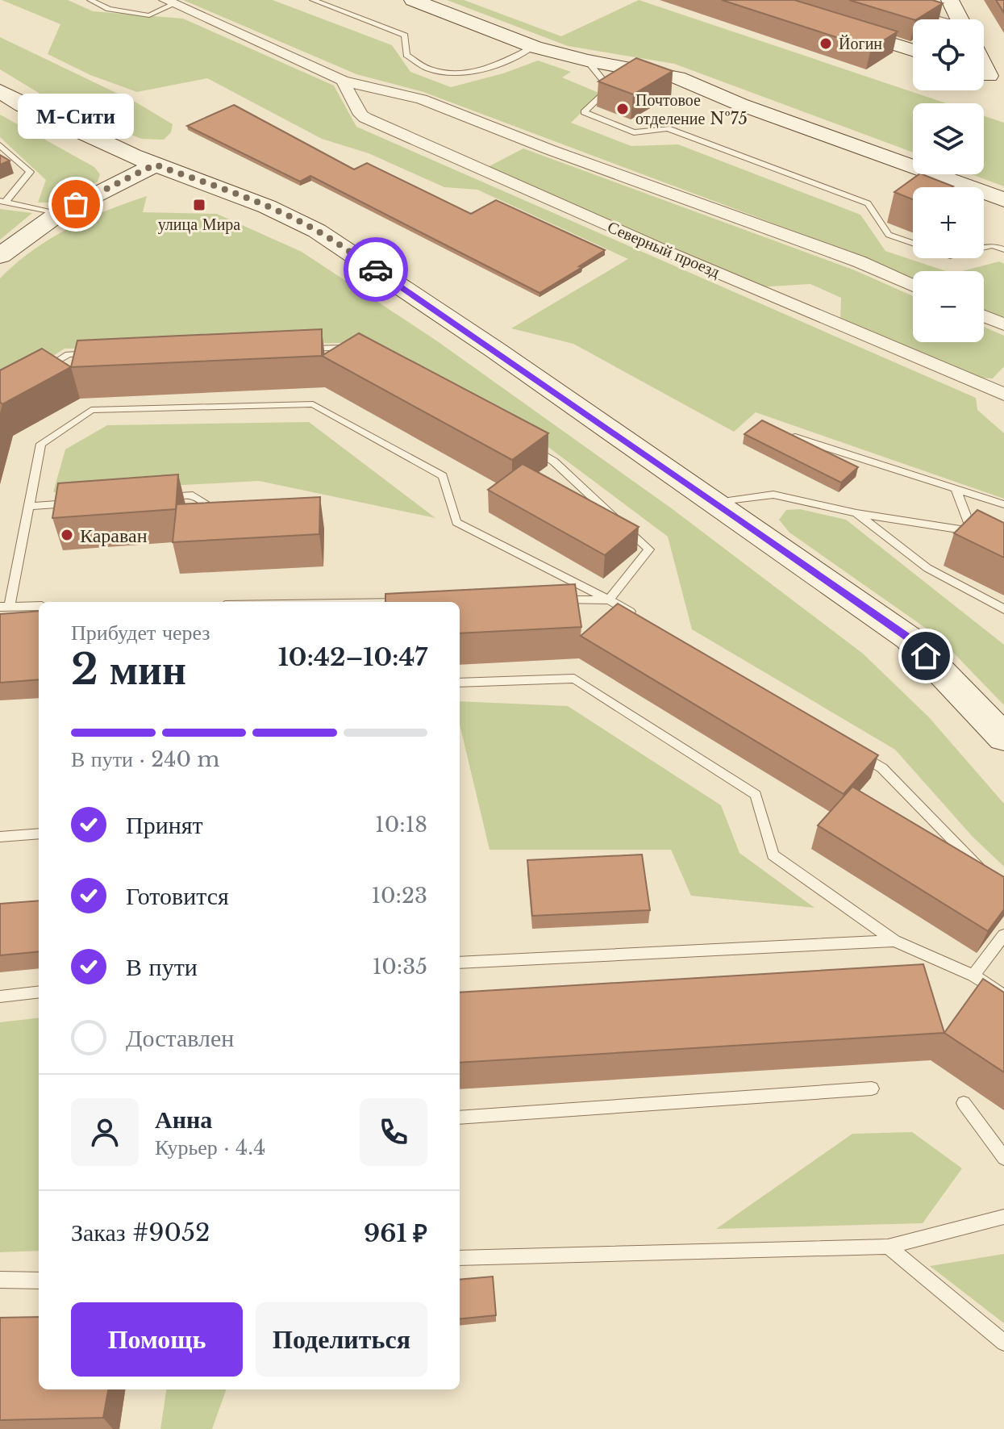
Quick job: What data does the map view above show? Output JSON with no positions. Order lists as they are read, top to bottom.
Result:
{
  "streets": {
    "street": ["Северный проезд"]
  },
  "places": {
    "other": [
      "Йогин",
      "Почтовое отделение №75",
      "М-Сити",
      "Караван"
    ],
    "transit": ["улица Мира"]
  },
  "page": {
    "map_buttons": ["+", "−"],
    "bubble": "М-Сити",
    "heading": ["2 мин", "Прибудет через", "10:42–10:47"],
    "panel": [
      "Анна",
      "Курьер · 4.4",
      "Заказ #9052",
      "961 ₽"
    ],
    "bar": "В пути · 240 m",
    "list": [
      ["Принят", "10:18"],
      ["Готовится", "10:23"],
      ["В пути", "10:35"],
      "Доставлен"
    ],
    "buttons": ["Помощь", "Поделиться"]
  }
}
